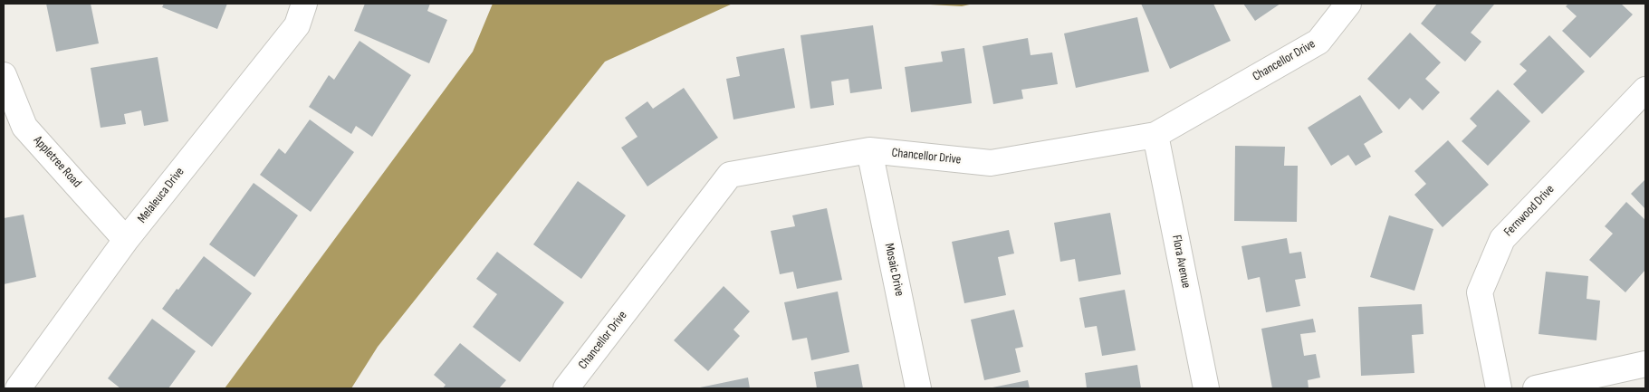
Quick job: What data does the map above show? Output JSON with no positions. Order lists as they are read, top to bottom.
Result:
{
  "streets": {
    "street": [
      "Chancellor Drive",
      "Appletree Road",
      "Melaleuca Drive",
      "Fernwood Drive",
      "Flora Avenue",
      "Mosaic Drive"
    ]
  },
  "crossings": [
    ["Chancellor Drive", "Flora Avenue"],
    ["Chancellor Drive", "Mosaic Drive"],
    ["Appletree Road", "Melaleuca Drive"]
  ]
}
